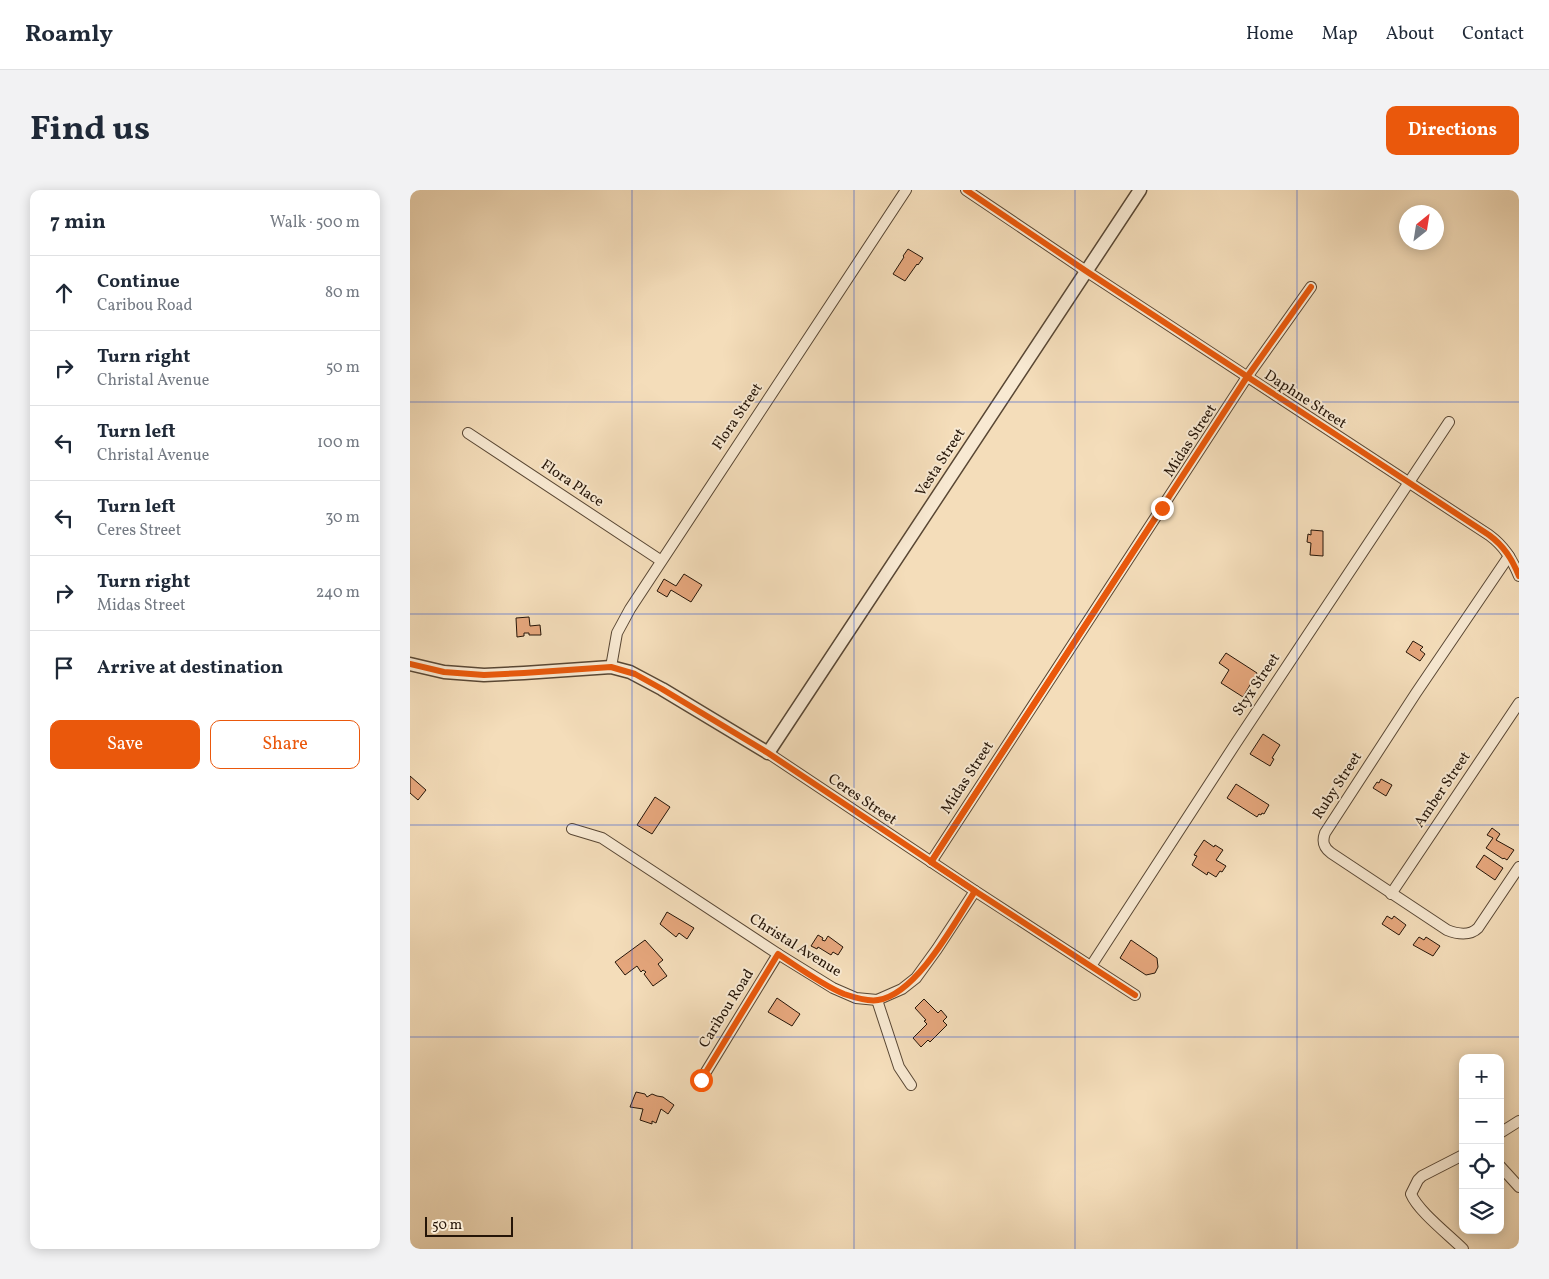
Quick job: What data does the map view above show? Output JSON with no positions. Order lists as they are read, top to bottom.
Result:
{
  "streets": {
    "street": [
      "Daphne Street",
      "Flora Street",
      "Midas Street",
      "Vesta Street",
      "Flora Place",
      "Styx Street",
      "Ruby Street",
      "Amber Street",
      "Ceres Street",
      "Christal Avenue",
      "Caribou Road"
    ]
  },
  "crossings": [
    ["Daphne Street", "Midas Street"],
    ["Daphne Street", "Vesta Street"],
    ["Daphne Street", "Styx Street"],
    ["Daphne Street", "Ruby Street"],
    ["Flora Street", "Flora Place"],
    ["Flora Street", "Ceres Street"],
    ["Midas Street", "Ceres Street"],
    ["Vesta Street", "Ceres Street"],
    ["Styx Street", "Ceres Street"],
    ["Ruby Street", "Amber Street"],
    ["Christal Avenue", "Caribou Road"]
  ],
  "scale_bar": "50 m",
  "north": "top right",
  "page": {
    "header": "Roamly",
    "nav": [
      "Home",
      "Map",
      "About",
      "Contact"
    ],
    "title": "Find us",
    "buttons": [
      "Directions",
      ["Save", "Share"]
    ],
    "heading": ["7 min", "Walk · 500 m"],
    "list": [
      ["Continue", "Caribou Road", "80 m"],
      ["Turn right", "Christal Avenue", "50 m"],
      ["Turn left", "Christal Avenue", "100 m"],
      ["Turn left", "Ceres Street", "30 m"],
      ["Turn right", "Midas Street", "240 m"],
      "Arrive at destination"
    ],
    "map_buttons": ["+", "−"],
    "scale": "50 m"
  }
}
